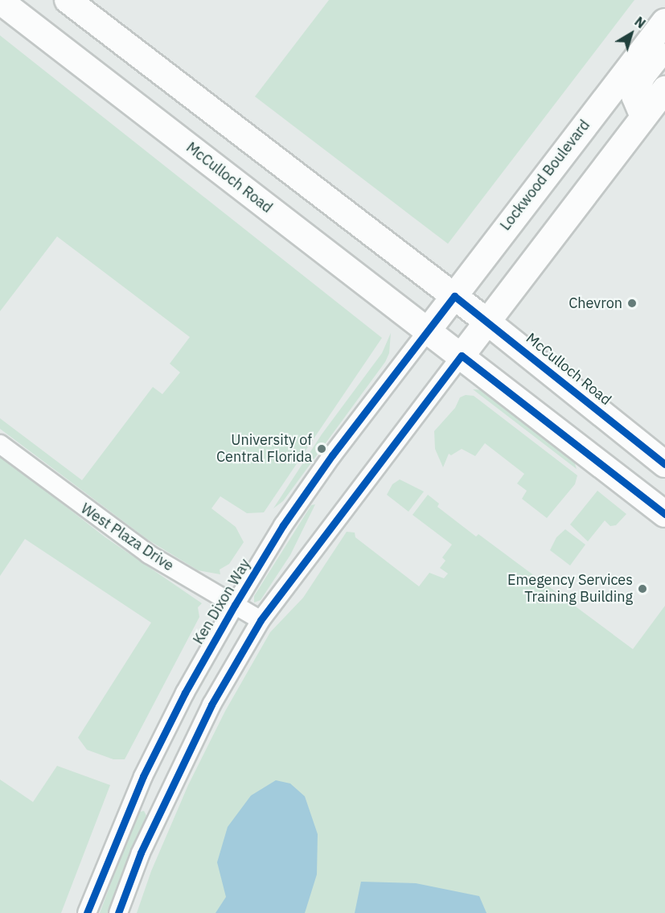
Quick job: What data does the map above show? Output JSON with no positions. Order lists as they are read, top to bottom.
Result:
{
  "streets": {
    "main road": ["Lockwood Boulevard", "McCulloch Road"],
    "street": ["West Plaza Drive", "Ken Dixon Way"]
  },
  "crossings": [
    ["Lockwood Boulevard", "McCulloch Road"],
    ["Lockwood Boulevard", "Ken Dixon Way"],
    ["McCulloch Road", "Ken Dixon Way"],
    ["West Plaza Drive", "Ken Dixon Way"]
  ],
  "places": ["Chevron", "University of Central Florida", "Emegency Services Training Building"],
  "north": "top right"
}
